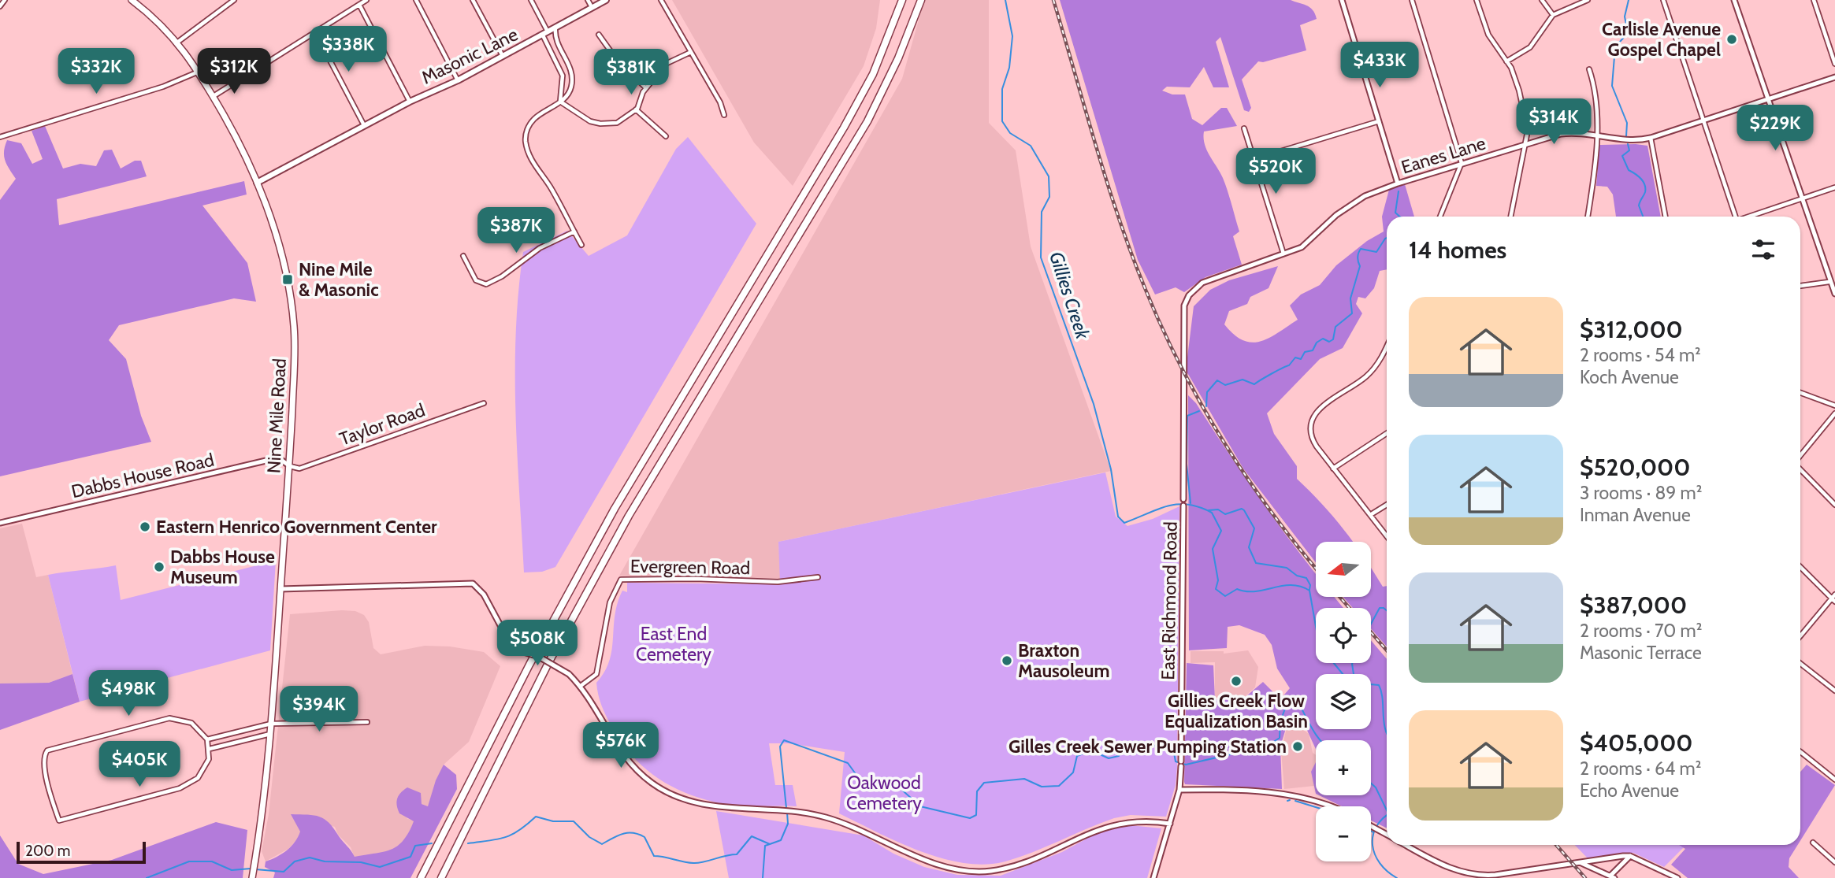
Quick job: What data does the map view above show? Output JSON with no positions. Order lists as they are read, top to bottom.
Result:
{
  "streets": {
    "main road": ["Masonic Lane", "Nine Mile Road"],
    "street": [
      "Eanes Lane",
      "Taylor Road",
      "Dabbs House Road",
      "Evergreen Road",
      "East Richmond Road"
    ]
  },
  "crossings": [
    ["Masonic Lane", "Nine Mile Road"],
    ["Eanes Lane", "East Richmond Road"],
    ["Nine Mile Road", "Taylor Road"],
    ["Nine Mile Road", "Dabbs House Road"],
    ["Taylor Road", "Dabbs House Road"]
  ],
  "water": ["Gillies Creek"],
  "parks": ["East End Cemetery", "Oakwood Cemetery"],
  "places": {
    "other": [
      "Carlisle Avenue Gospel Chapel",
      "Eastern Henrico Government Center",
      "Dabbs House Museum",
      "Braxton Mausoleum",
      "Gillies Creek Flow Equalization Basin",
      "Gilles Creek Sewer Pumping Station"
    ],
    "transit": ["Nine Mile & Masonic"]
  },
  "scale_bar": "200 m",
  "north": "left",
  "page": {
    "price": [
      "$338K",
      "$433K",
      "$332K",
      "$312K",
      "$381K",
      "$314K",
      "$229K",
      "$520K",
      "$387K",
      "$508K",
      "$498K",
      "$394K",
      "$576K",
      "$405K"
    ],
    "heading": "14 homes",
    "list": [
      {
        "name": "$312,000",
        "note": "2 rooms · 54 m² · Koch Avenue"
      },
      {
        "name": "$520,000",
        "note": "3 rooms · 89 m² · Inman Avenue"
      },
      {
        "name": "$387,000",
        "note": "2 rooms · 70 m² · Masonic Terrace"
      },
      {
        "name": "$405,000",
        "note": "2 rooms · 64 m² · Echo Avenue"
      }
    ],
    "map_buttons": ["+", "−"],
    "scale": "200 m"
  }
}
